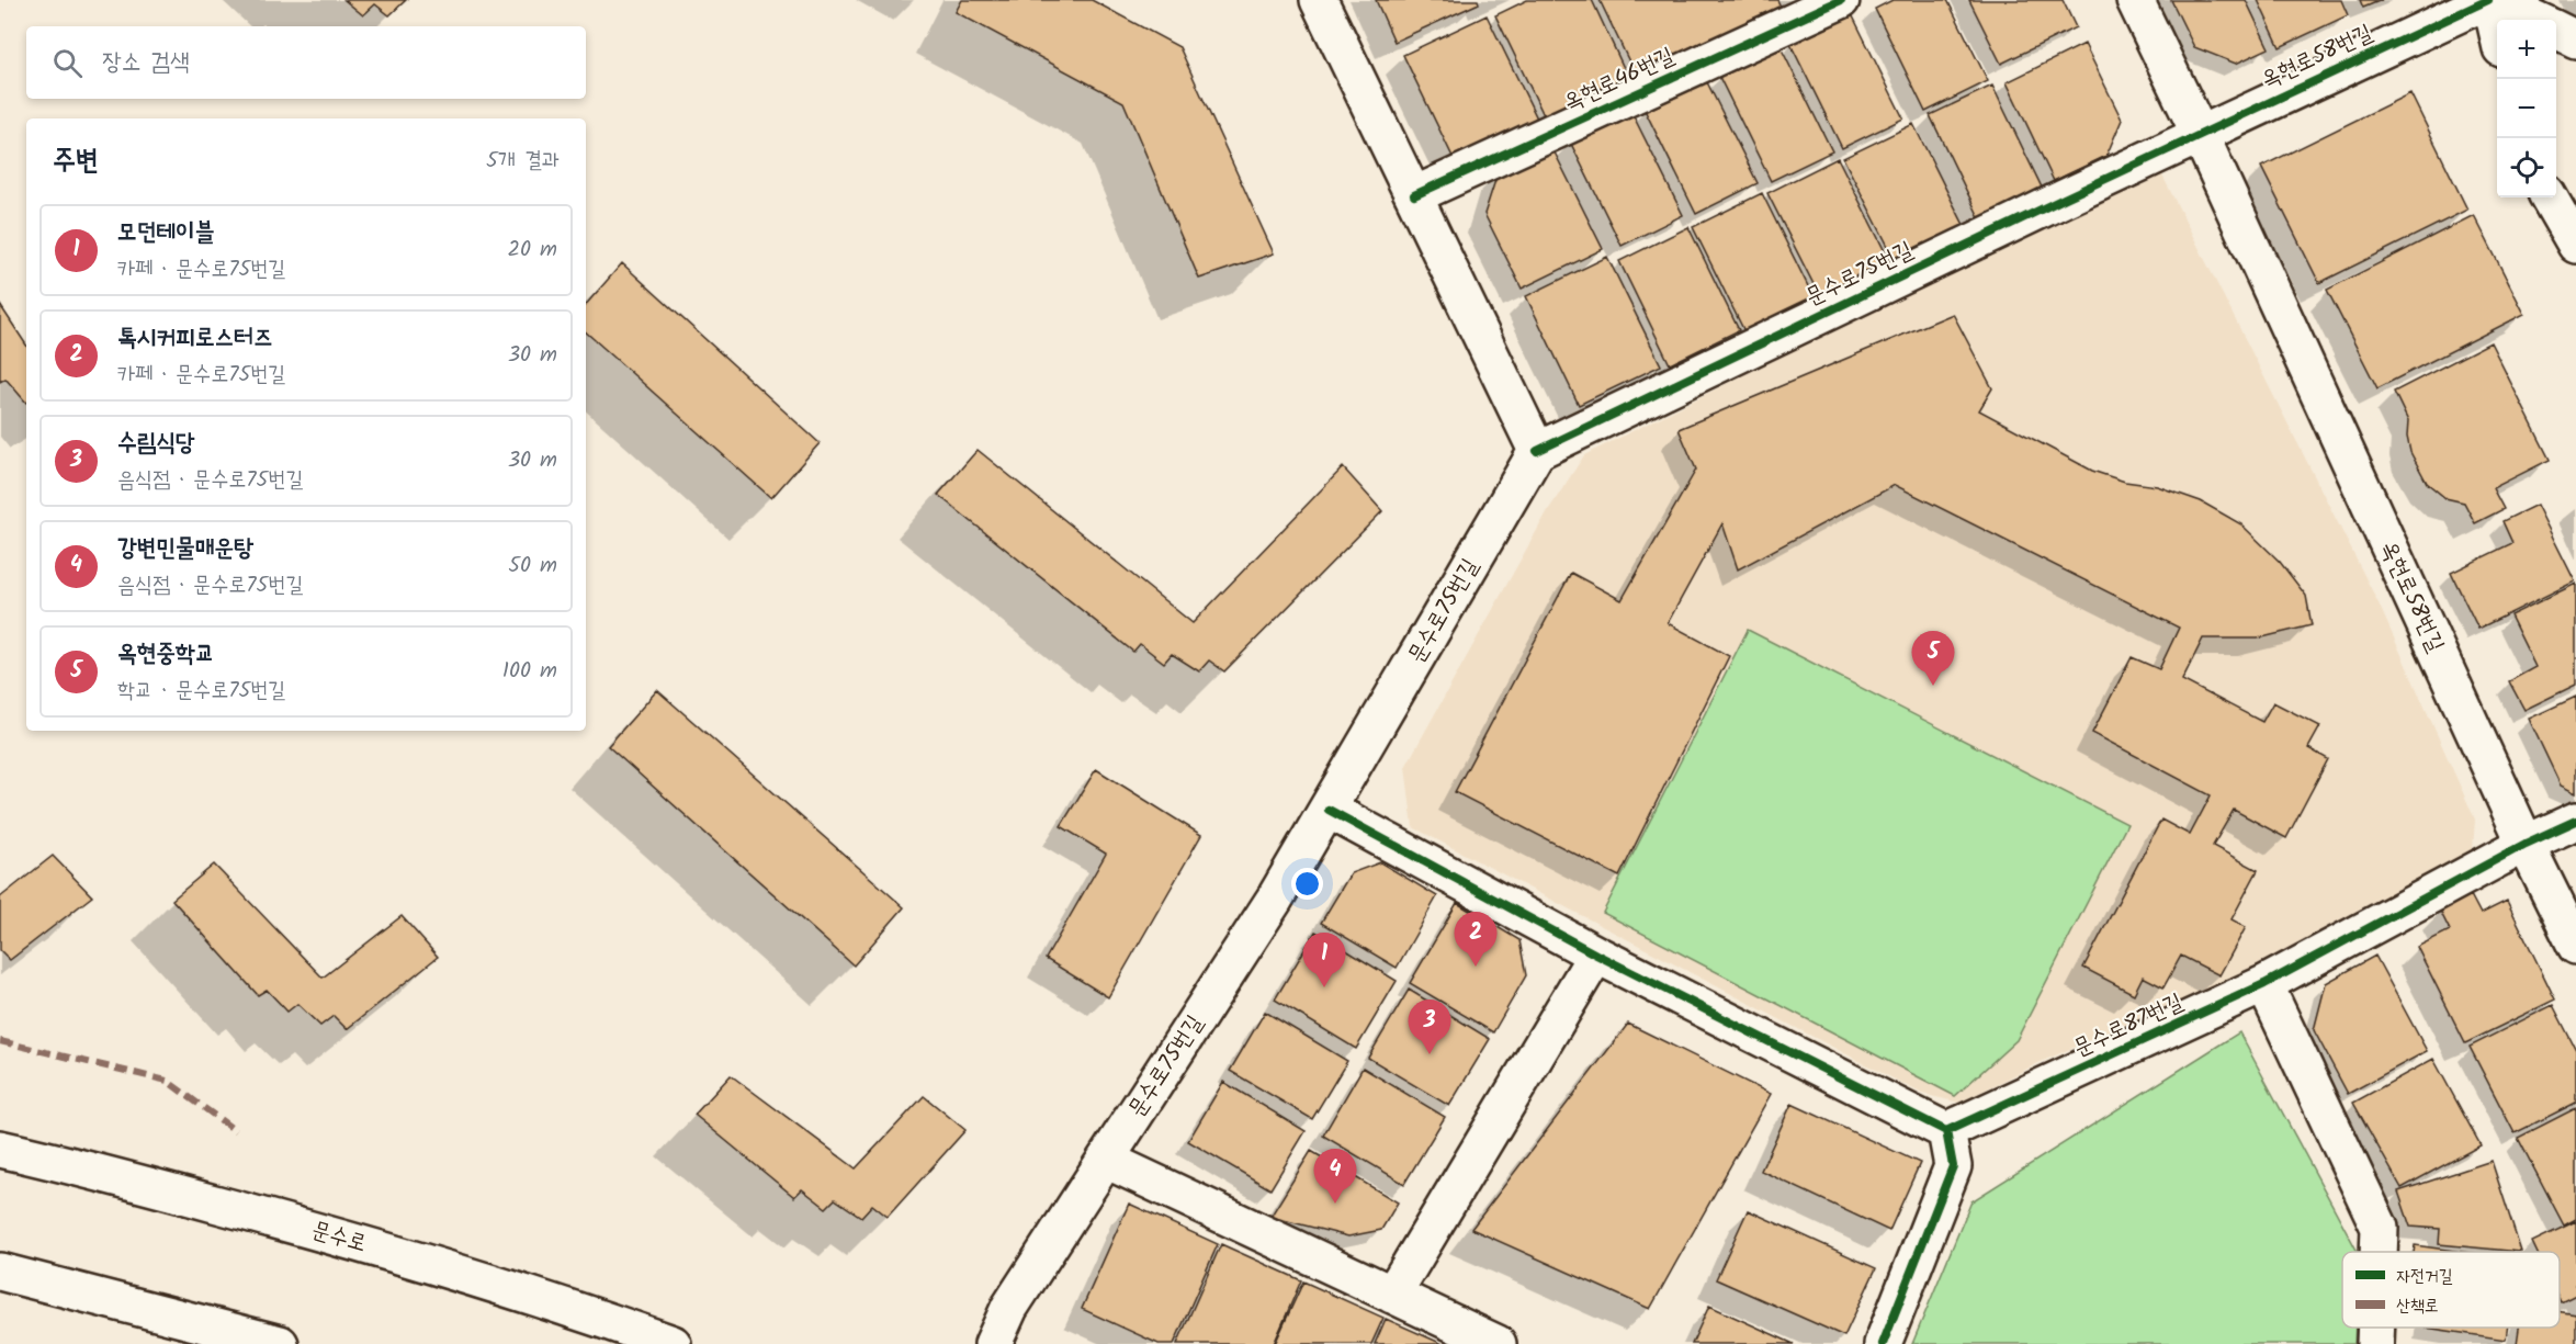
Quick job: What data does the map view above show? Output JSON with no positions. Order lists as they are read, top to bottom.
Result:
{
  "streets": {
    "street": [
      "옥현로58번길",
      "옥현로46번길",
      "문수로75번길",
      "문수로87번길",
      "문수로"
    ]
  },
  "crossings": [
    ["옥현로58번길", "문수로75번길"],
    ["옥현로58번길", "문수로87번길"]
  ],
  "legend": ["자전거길", "산책로"],
  "page": {
    "map_buttons": ["+", "−"],
    "search": "장소 검색",
    "heading": ["주변", "5개 결과"],
    "list": [
      {
        "mark": "1",
        "name": "모던테이블",
        "note": "카페 · 문수로75번길",
        "value": "20 m"
      },
      {
        "mark": "2",
        "name": "톡시커피로스터즈",
        "note": "카페 · 문수로75번길",
        "value": "30 m"
      },
      {
        "mark": "3",
        "name": "수림식당",
        "note": "음식점 · 문수로75번길",
        "value": "30 m"
      },
      {
        "mark": "4",
        "name": "강변민물매운탕",
        "note": "음식점 · 문수로75번길",
        "value": "50 m"
      },
      {
        "mark": "5",
        "name": "옥현중학교",
        "note": "학교 · 문수로75번길",
        "value": "100 m"
      }
    ],
    "pins": [
      "5",
      "2",
      "1",
      "3",
      "4"
    ]
  }
}
